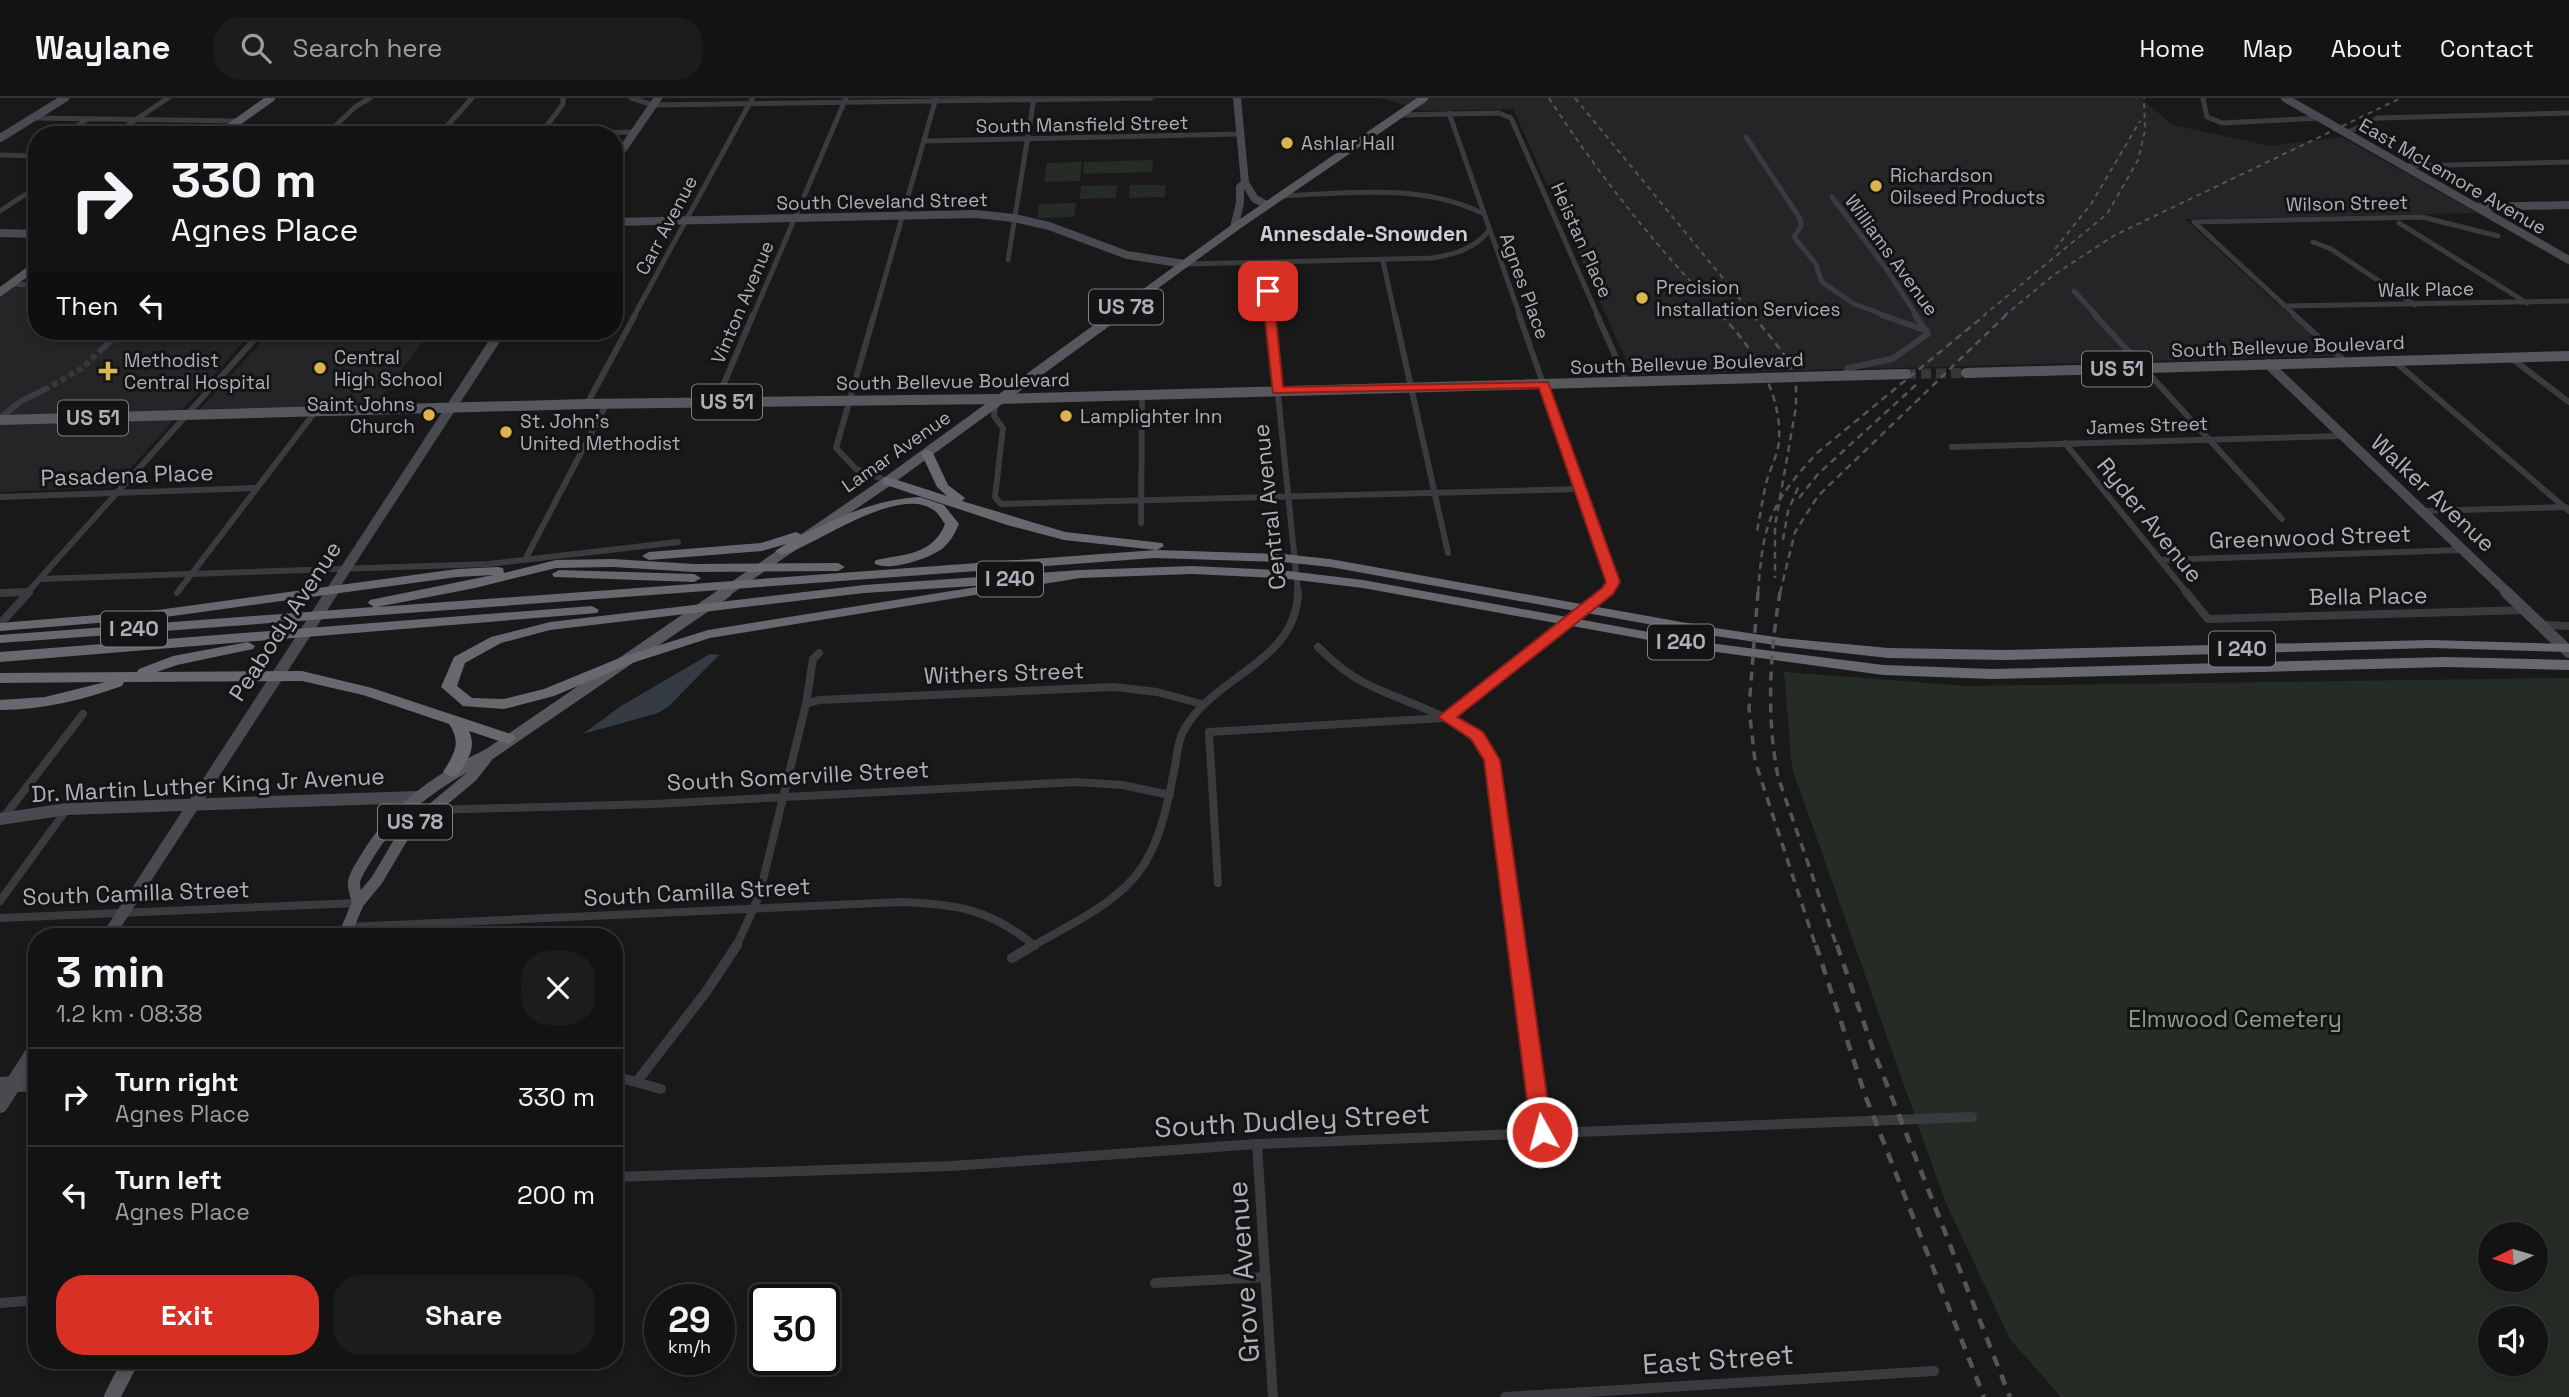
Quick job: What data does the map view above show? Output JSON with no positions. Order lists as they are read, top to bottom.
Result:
{
  "streets": {
    "highway": ["I 240"],
    "main road": [
      "East McLemore Avenue",
      "South Cleveland Street",
      "US 78",
      "South Bellevue Boulevard",
      "US 51",
      "Lamar Avenue",
      "Walker Avenue",
      "Peabody Avenue",
      "Dr. Martin Luther King Jr Avenue"
    ],
    "street": [
      "South Mansfield Street",
      "Wilson Street",
      "Carr Avenue",
      "Heistan Place",
      "Williams Avenue",
      "Agnes Place",
      "Walk Place",
      "Vinton Avenue",
      "James Street",
      "Pasadena Place",
      "Central Avenue",
      "Ryder Avenue",
      "Greenwood Street",
      "Bella Place",
      "Withers Street",
      "South Somerville Street",
      "South Camilla Street",
      "South Dudley Street",
      "Grove Avenue",
      "East Street"
    ]
  },
  "crossings": [
    ["South Cleveland Street", "Carr Avenue"],
    ["South Cleveland Street", "Vinton Avenue"],
    ["South Cleveland Street", "Lamar Avenue"],
    ["Wilson Street", "Walk Place"],
    ["Carr Avenue", "South Bellevue Boulevard"],
    ["Heistan Place", "Agnes Place"],
    ["Heistan Place", "South Bellevue Boulevard"],
    ["Williams Avenue", "South Bellevue Boulevard"],
    ["Agnes Place", "South Bellevue Boulevard"],
    ["Vinton Avenue", "South Bellevue Boulevard"],
    ["US 78", "Lamar Avenue"],
    ["US 78", "South Somerville Street"],
    ["US 78", "Dr. Martin Luther King Jr Avenue"],
    ["US 78", "South Camilla Street"],
    ["South Bellevue Boulevard", "Lamar Avenue"],
    ["South Bellevue Boulevard", "Walker Avenue"],
    ["South Bellevue Boulevard", "Central Avenue"],
    ["South Bellevue Boulevard", "Peabody Avenue"],
    ["James Street", "Walker Avenue"],
    ["James Street", "Ryder Avenue"],
    ["Walker Avenue", "Greenwood Street"],
    ["Walker Avenue", "I 240"],
    ["Walker Avenue", "Bella Place"],
    ["Central Avenue", "Withers Street"],
    ["Central Avenue", "South Somerville Street"],
    ["Central Avenue", "South Camilla Street"],
    ["Ryder Avenue", "Greenwood Street"],
    ["Ryder Avenue", "Bella Place"],
    ["Peabody Avenue", "Dr. Martin Luther King Jr Avenue"],
    ["Peabody Avenue", "South Camilla Street"],
    ["South Dudley Street", "Grove Avenue"]
  ],
  "districts": ["Annesdale-Snowden"],
  "parks": ["Elmwood Cemetery"],
  "places": {
    "other": [
      "Ashlar Hall",
      "Richardson Oilseed Products",
      "Precision Installation Services",
      "Central High School",
      "Saint Johns Church",
      "Lamplighter Inn",
      "St. John's United Methodist"
    ],
    "health": ["Methodist Central Hospital"]
  },
  "north": "left",
  "page": {
    "header": "Waylane",
    "search": "Search here",
    "nav": [
      "Home",
      "Map",
      "About",
      "Contact"
    ],
    "turn": ["330 m", "Agnes Place"],
    "then": "Then",
    "heading": ["3 min", "1.2 km · 08:38"],
    "list": [
      {
        "name": "Turn right",
        "note": "Agnes Place",
        "value": "330 m"
      },
      {
        "name": "Turn left",
        "note": "Agnes Place",
        "value": "200 m"
      }
    ],
    "buttons": ["Exit", "Share"],
    "speed": "29 km/h",
    "limit": "30"
  }
}
